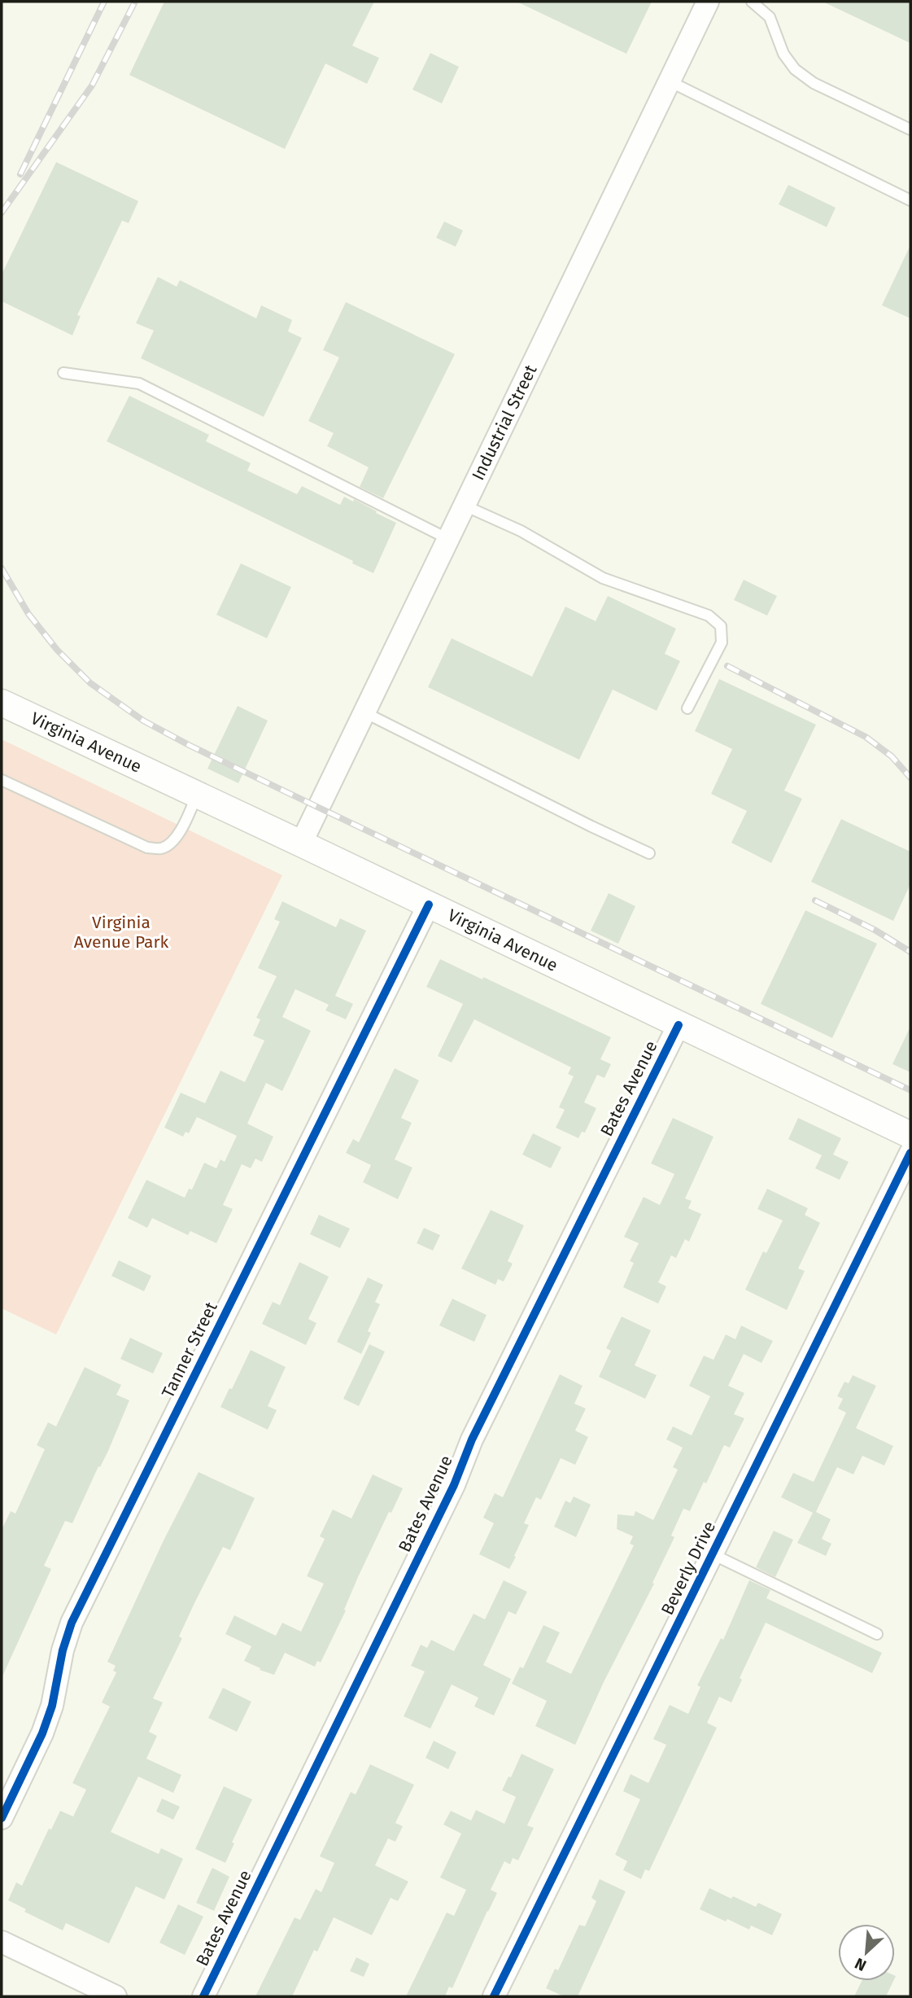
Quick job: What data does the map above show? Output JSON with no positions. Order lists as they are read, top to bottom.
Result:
{
  "streets": {
    "street": [
      "Industrial Street",
      "Virginia Avenue",
      "Bates Avenue",
      "Tanner Street",
      "Beverly Drive"
    ]
  },
  "crossings": [
    ["Industrial Street", "Virginia Avenue"],
    ["Virginia Avenue", "Bates Avenue"],
    ["Virginia Avenue", "Tanner Street"]
  ],
  "parks": ["Virginia Avenue Park"],
  "north": "bottom left"
}
